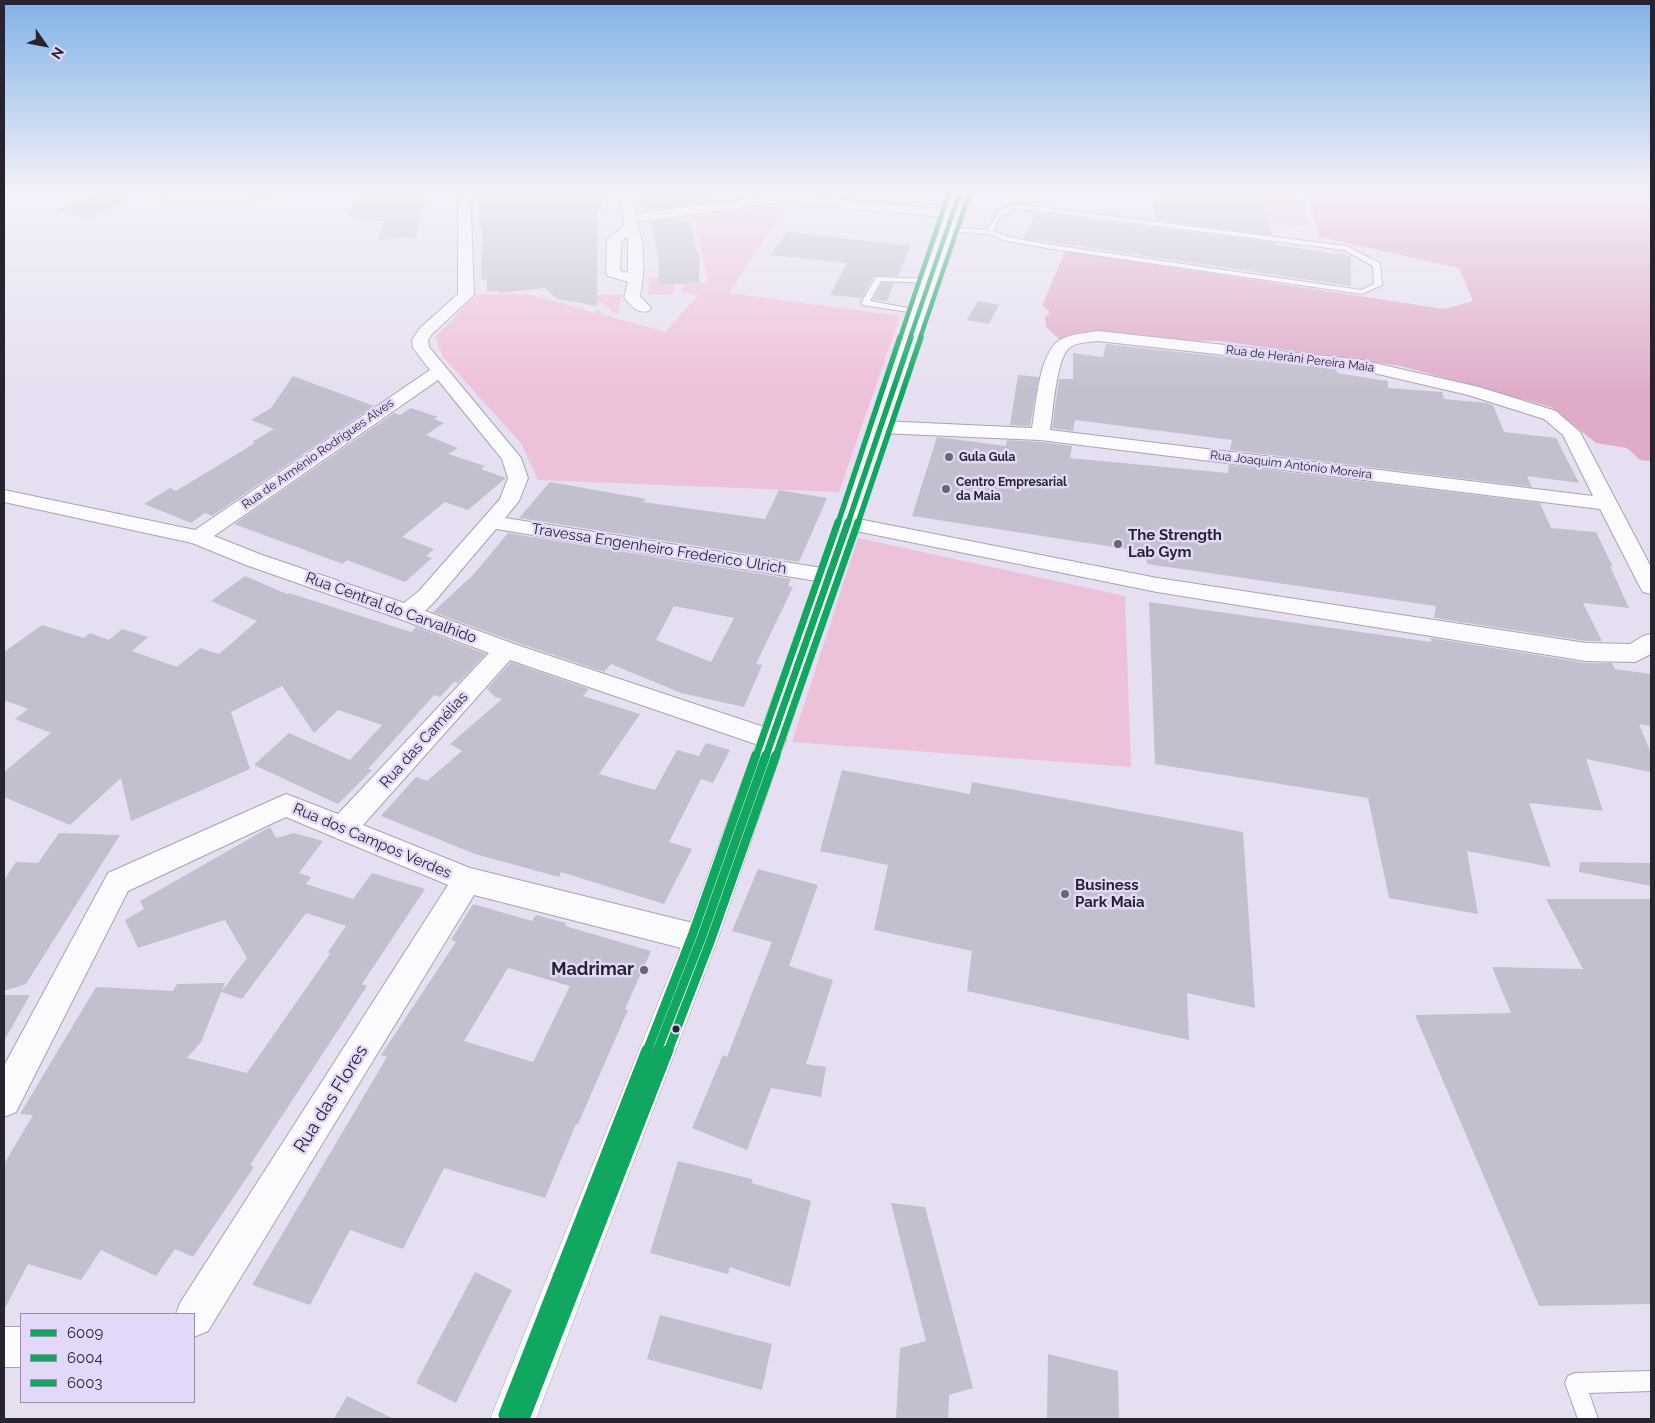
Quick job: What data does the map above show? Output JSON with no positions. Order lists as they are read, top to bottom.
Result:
{
  "streets": {
    "street": [
      "Rua de Herâni Pereira Maia",
      "Rua de Arménio Rodrigues Alves",
      "Rua Joaquim António Moreira",
      "Travessa Engenheiro Frederico Ulrich",
      "Rua Central do Carvalhido",
      "Rua das Camélias",
      "Rua dos Campos Verdes",
      "Rua das Flores"
    ]
  },
  "crossings": [
    ["Rua de Herâni Pereira Maia", "Rua Joaquim António Moreira"],
    ["Rua de Arménio Rodrigues Alves", "Rua Central do Carvalhido"],
    ["Rua Central do Carvalhido", "Rua das Camélias"],
    ["Rua das Camélias", "Rua dos Campos Verdes"],
    ["Rua dos Campos Verdes", "Rua das Flores"]
  ],
  "places": [
    "Gula Gula",
    "Centro Empresarial da Maia",
    "The Strength Lab Gym",
    "Business Park Maia",
    "Madrimar"
  ],
  "lines": ["transit line 6009", "transit line 6004", "transit line 6003"],
  "legend": ["6009", "6004", "6003"],
  "north": "bottom right"
}
